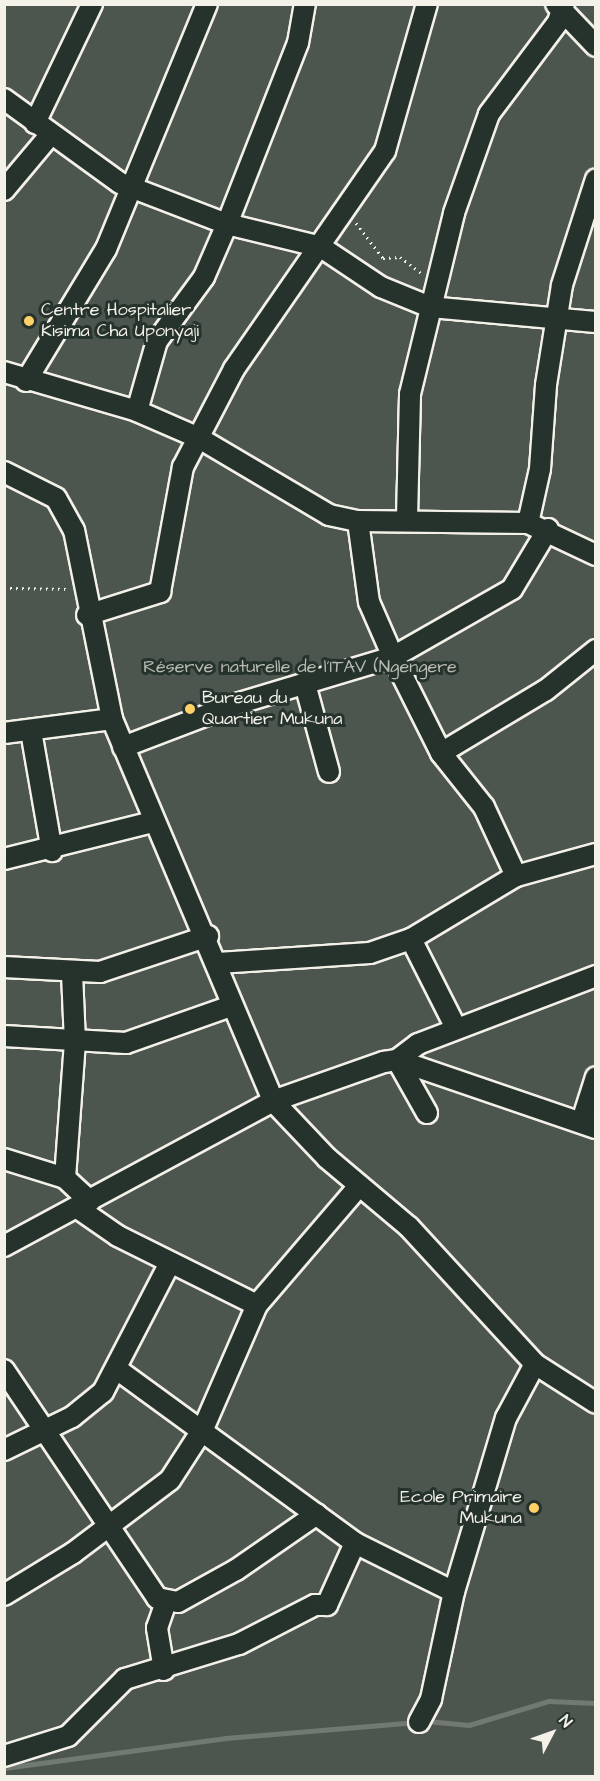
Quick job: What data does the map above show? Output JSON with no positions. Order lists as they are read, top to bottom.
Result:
{
  "parks": ["Réserve naturelle de l'ITAV (Ngengere"],
  "places": ["Centre Hospitalier Kisima Cha Uponyaji", "Bureau du Quartier Mukuna", "Ecole Primaire Mukuna"],
  "north": "top right"
}
